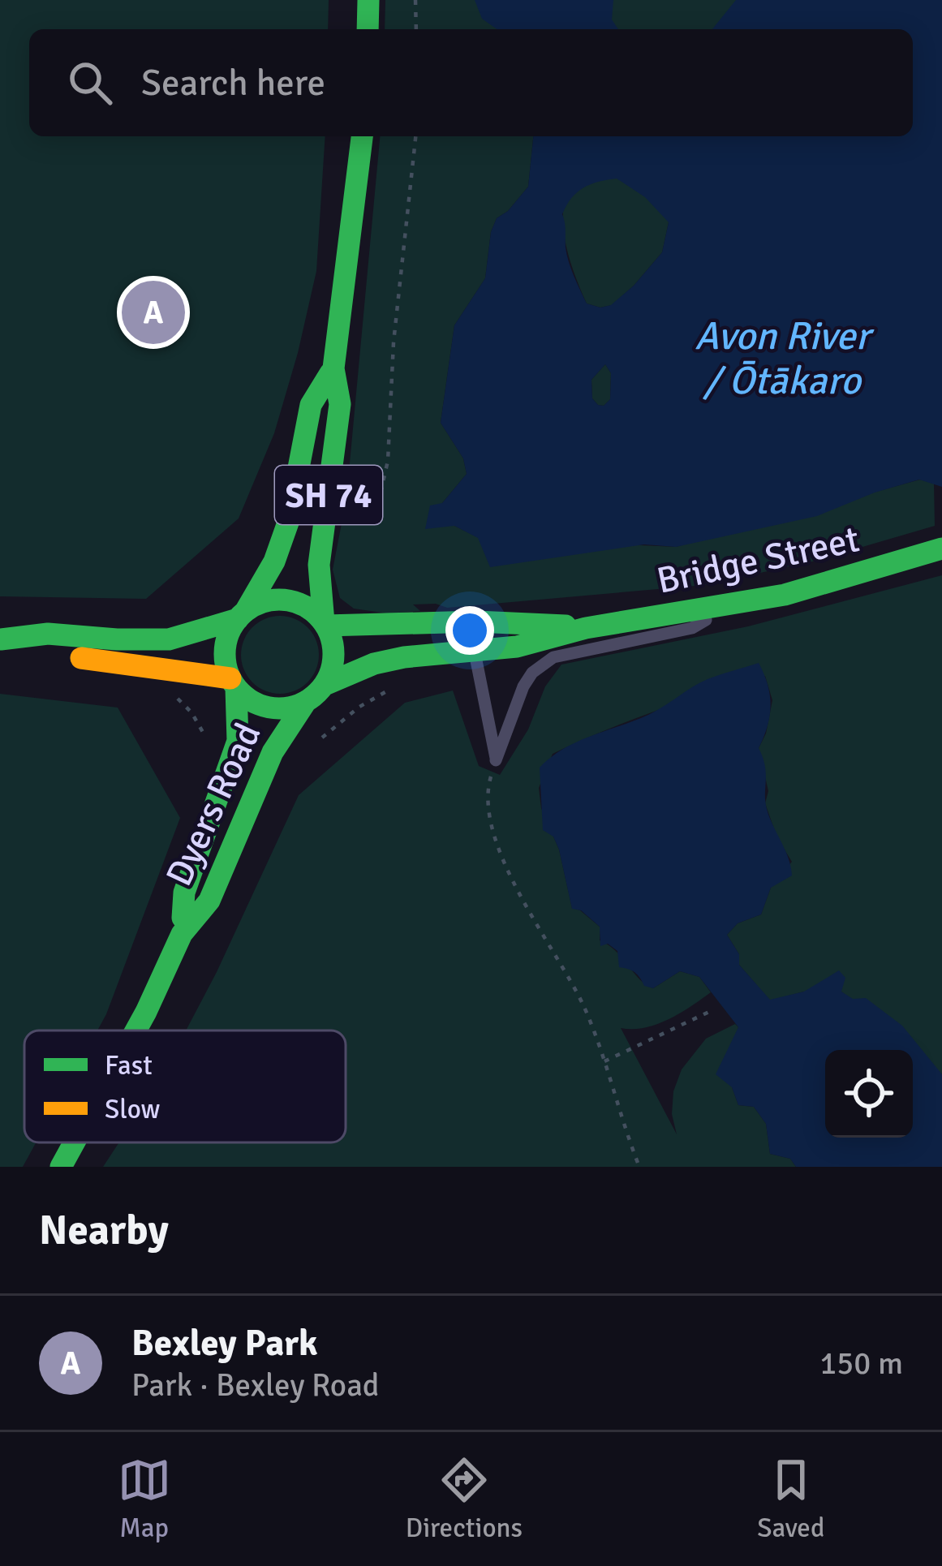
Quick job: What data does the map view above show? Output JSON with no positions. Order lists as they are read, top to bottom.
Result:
{
  "streets": {
    "main road": ["SH 74", "Bridge Street", "Dyers Road"]
  },
  "crossings": [
    ["SH 74", "Bridge Street"],
    ["SH 74", "Dyers Road"],
    ["Bridge Street", "Dyers Road"]
  ],
  "water": ["Avon River / Ōtākaro"],
  "legend": ["Fast", "Slow"],
  "page": {
    "search": "Search here",
    "pins": "A",
    "heading": "Nearby",
    "list": [
      {
        "mark": "A",
        "name": "Bexley Park",
        "note": "Park · Bexley Road",
        "value": "150 m"
      }
    ],
    "nav": ["Map", "Directions", "Saved"]
  }
}
